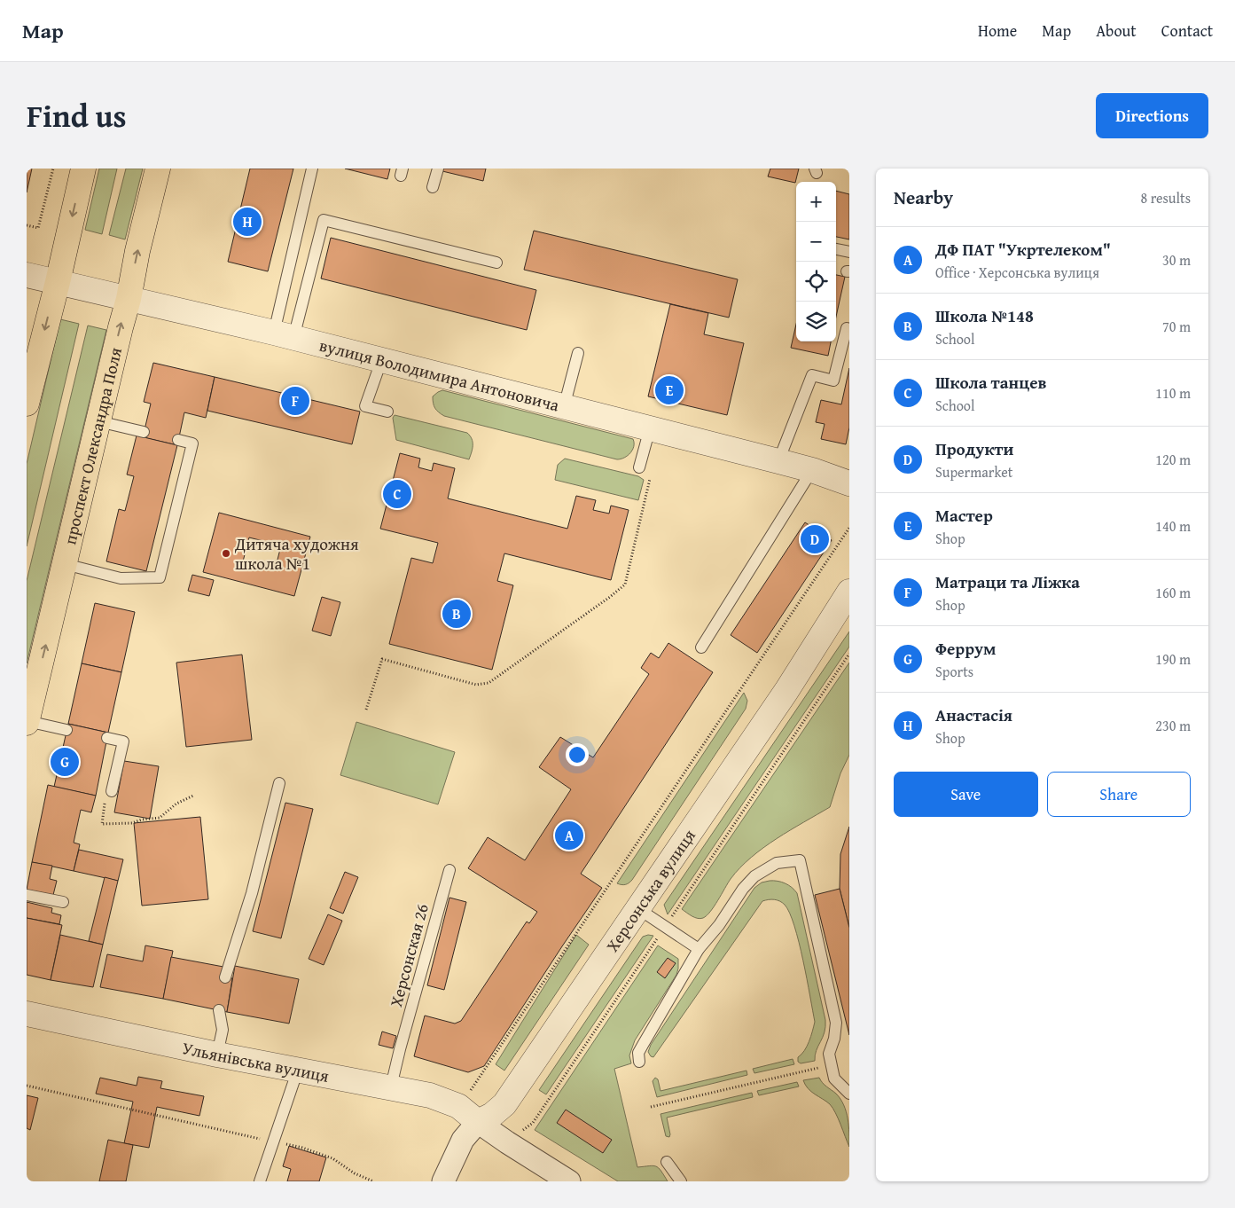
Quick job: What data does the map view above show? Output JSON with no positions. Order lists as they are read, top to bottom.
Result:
{
  "streets": {
    "main road": ["проспект Олександра Поля"],
    "street": ["вулиця Володимира Антоновича", "Херсонська вулиця", "Ульянівська вулиця"],
    "lane": ["Херсонская 26"]
  },
  "crossings": [
    ["вулиця Володимира Антоновича", "проспект Олександра Поля"],
    ["Херсонська вулиця", "Ульянівська вулиця"],
    ["Херсонская 26", "Ульянівська вулиця"]
  ],
  "places": ["Дитяча художня школа №1"],
  "page": {
    "header": "Map",
    "nav": [
      "Home",
      "Map",
      "About",
      "Contact"
    ],
    "title": "Find us",
    "buttons": [
      "Directions",
      ["Save", "Share"]
    ],
    "heading": ["Nearby", "8 results"],
    "map_buttons": ["+", "−"],
    "pins": [
      "H",
      "E",
      "F",
      "C",
      "D",
      "B",
      "G",
      "A"
    ],
    "list": [
      {
        "mark": "A",
        "name": "ДФ ПАТ \"Укртелеком\"",
        "note": "Office · Херсонська вулиця",
        "value": "30 m"
      },
      {
        "mark": "B",
        "name": "Школа №148",
        "note": "School",
        "value": "70 m"
      },
      {
        "mark": "C",
        "name": "Школа танцев",
        "note": "School",
        "value": "110 m"
      },
      {
        "mark": "D",
        "name": "Продукти",
        "note": "Supermarket",
        "value": "120 m"
      },
      {
        "mark": "E",
        "name": "Мастер",
        "note": "Shop",
        "value": "140 m"
      },
      {
        "mark": "F",
        "name": "Матраци та Ліжка",
        "note": "Shop",
        "value": "160 m"
      },
      {
        "mark": "G",
        "name": "Феррум",
        "note": "Sports",
        "value": "190 m"
      },
      {
        "mark": "H",
        "name": "Анастасія",
        "note": "Shop",
        "value": "230 m"
      }
    ]
  }
}
